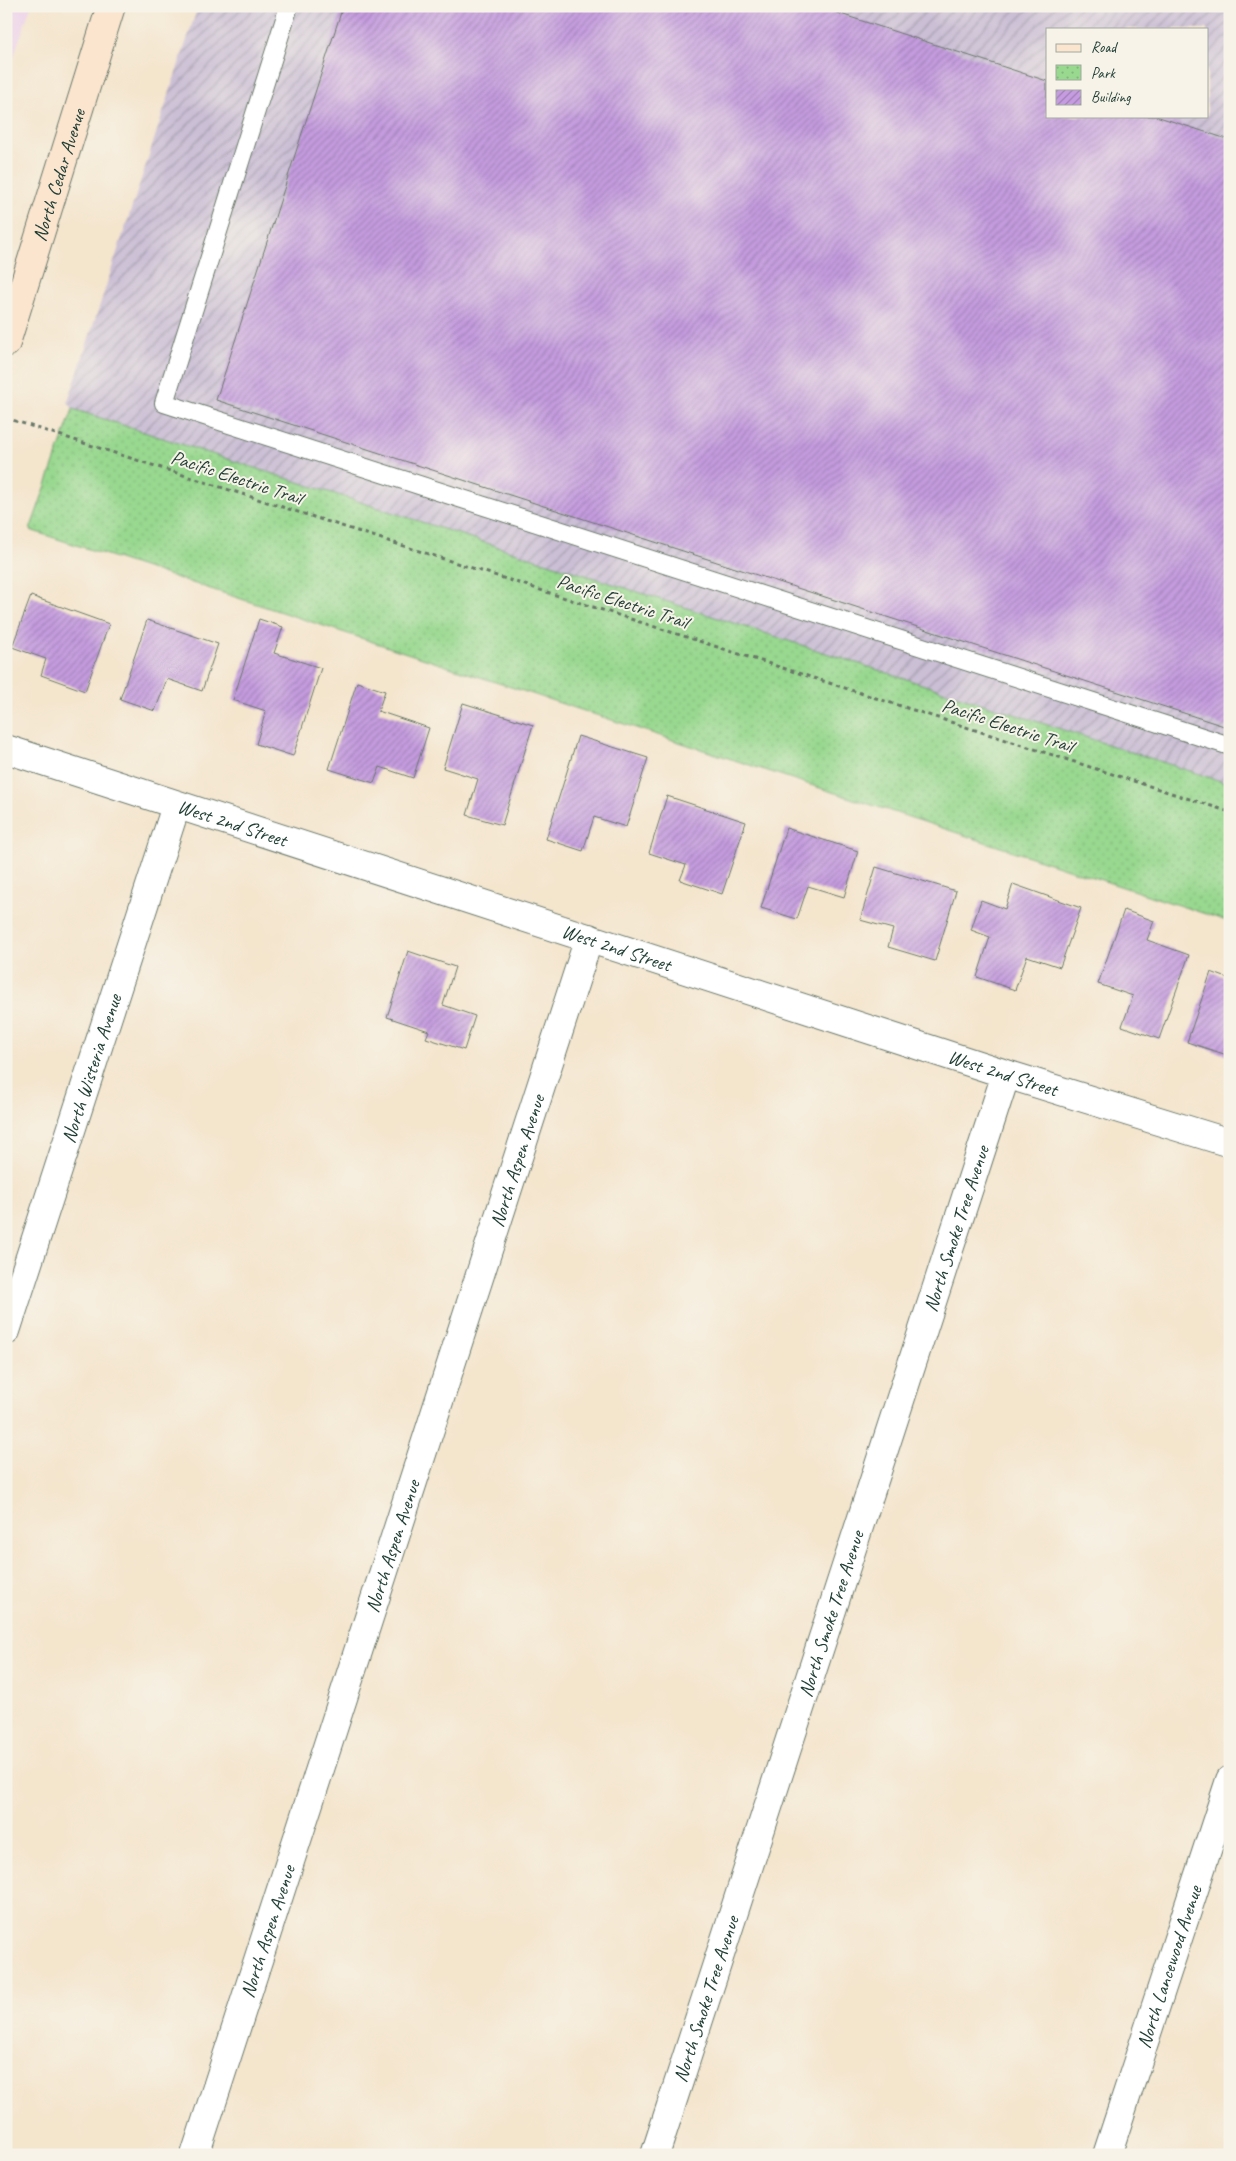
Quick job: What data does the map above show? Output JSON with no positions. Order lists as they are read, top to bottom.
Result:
{
  "streets": {
    "main road": ["North Cedar Avenue"],
    "street": [
      "West 2nd Street",
      "North Wisteria Avenue",
      "North Aspen Avenue",
      "North Smoke Tree Avenue",
      "North Lancewood Avenue"
    ],
    "path": ["Pacific Electric Trail"]
  },
  "crossings": [
    ["West 2nd Street", "North Wisteria Avenue"],
    ["West 2nd Street", "North Aspen Avenue"],
    ["West 2nd Street", "North Smoke Tree Avenue"]
  ],
  "legend": ["Road", "Park", "Building"]
}
